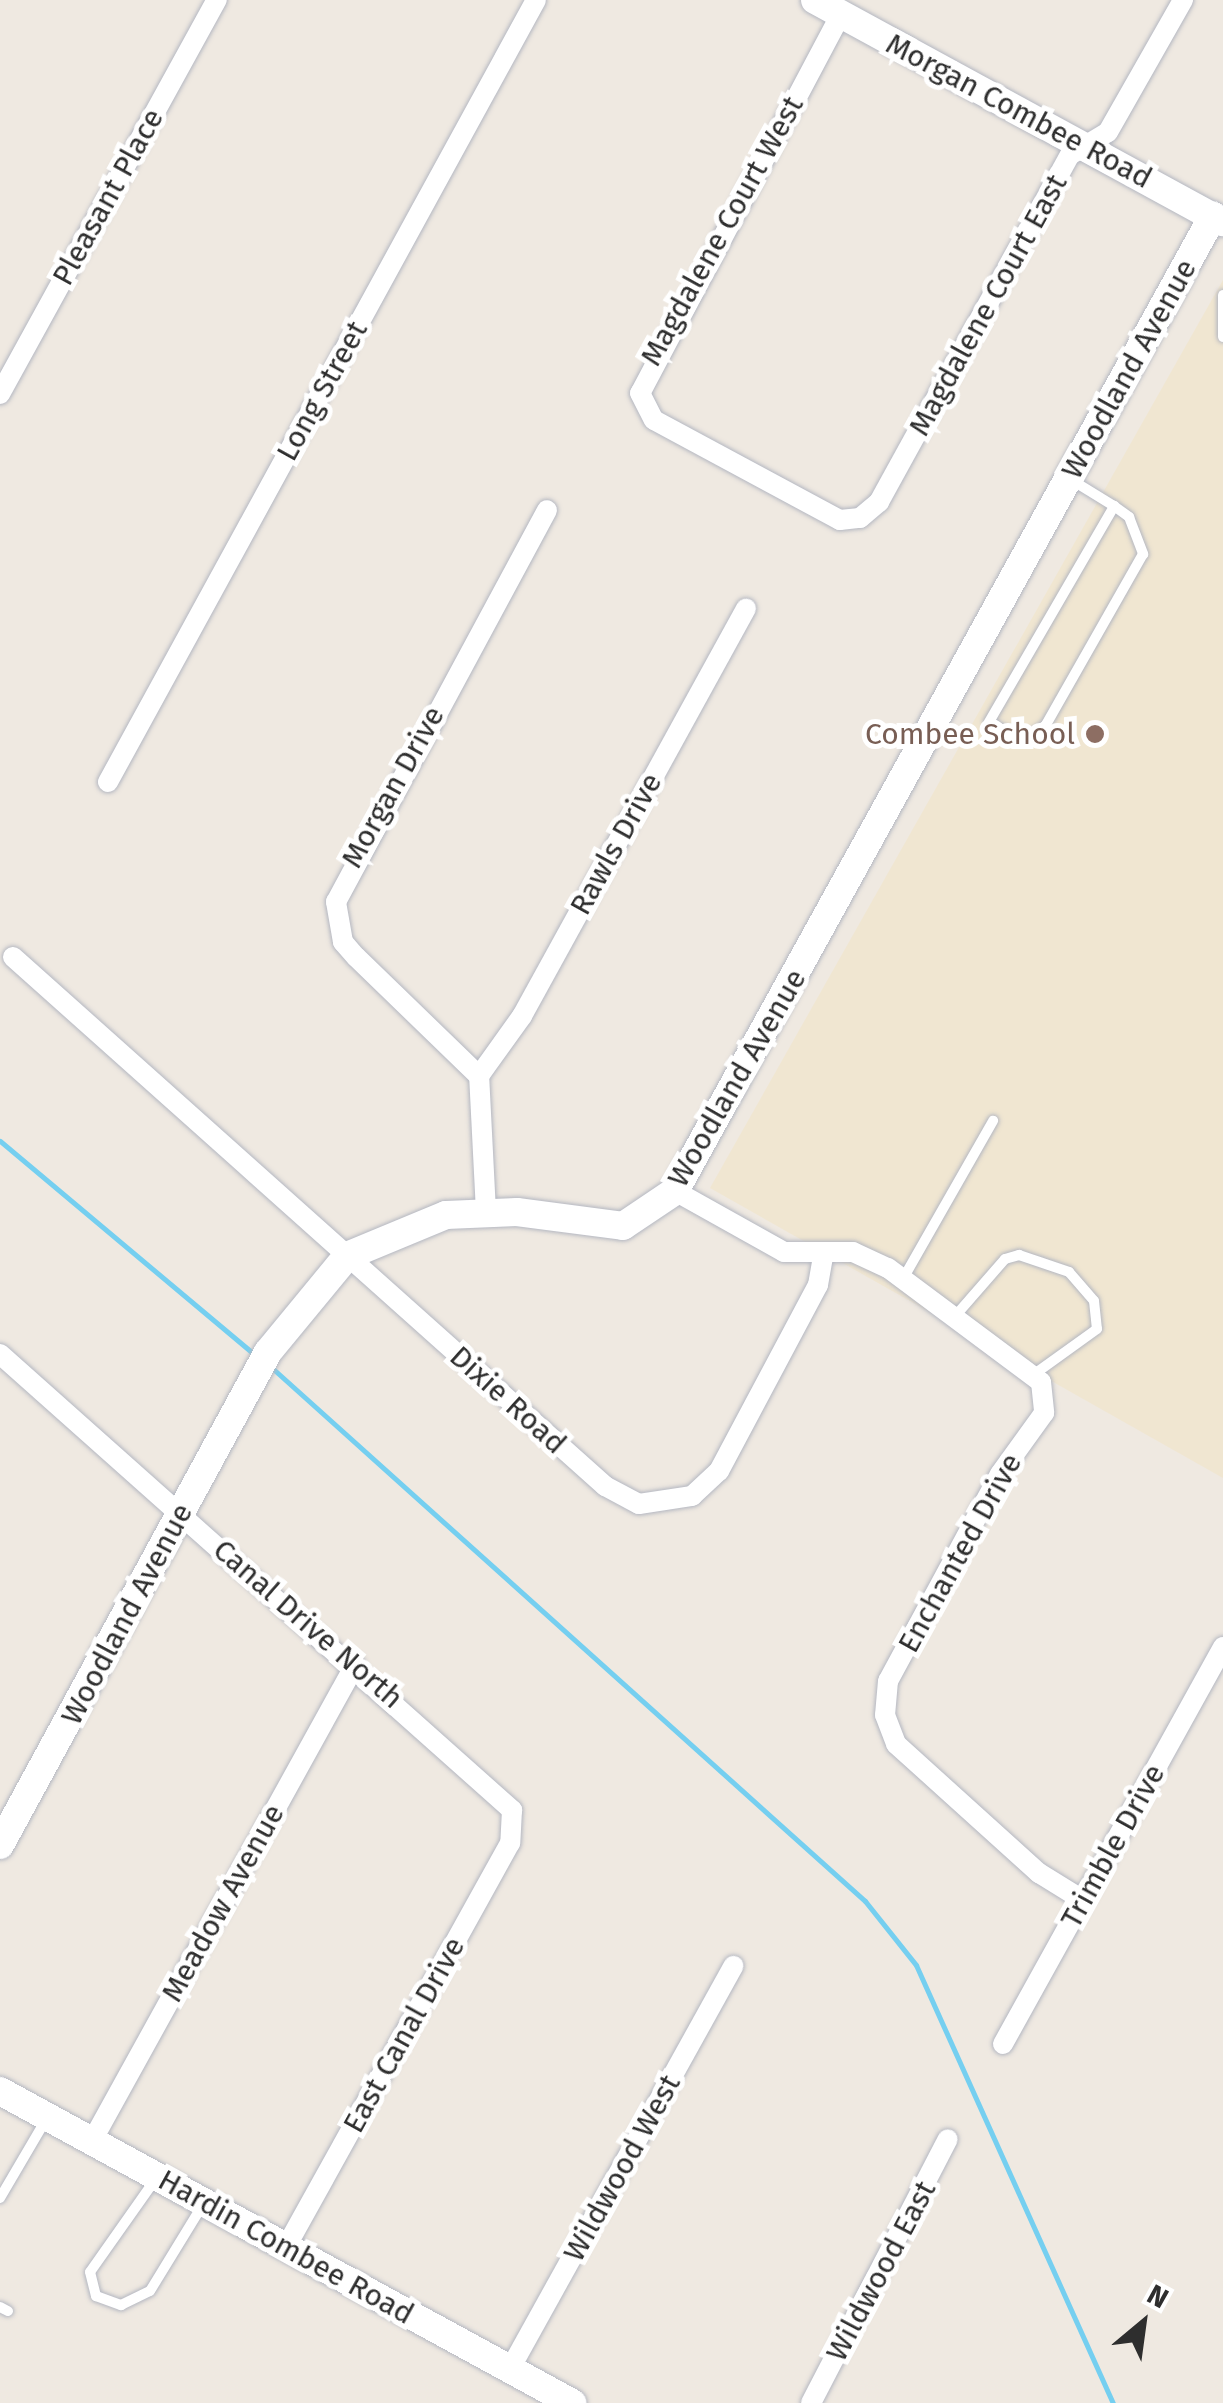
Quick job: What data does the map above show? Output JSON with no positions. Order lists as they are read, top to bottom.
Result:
{
  "streets": {
    "street": [
      "Morgan Combee Road",
      "Pleasant Place",
      "Magdalene Court West",
      "Magdalene Court East",
      "Woodland Avenue",
      "Long Street",
      "Morgan Drive",
      "Rawls Drive",
      "Dixie Road",
      "Enchanted Drive",
      "Canal Drive North",
      "Trimble Drive",
      "Meadow Avenue",
      "East Canal Drive",
      "Wildwood West",
      "Hardin Combee Road",
      "Wildwood East"
    ]
  },
  "crossings": [
    ["Morgan Combee Road", "Magdalene Court West"],
    ["Morgan Combee Road", "Magdalene Court East"],
    ["Morgan Combee Road", "Woodland Avenue"],
    ["Magdalene Court West", "Magdalene Court East"],
    ["Woodland Avenue", "Dixie Road"],
    ["Woodland Avenue", "Canal Drive North"],
    ["Morgan Drive", "Rawls Drive"],
    ["Enchanted Drive", "Trimble Drive"],
    ["Canal Drive North", "Meadow Avenue"],
    ["Canal Drive North", "East Canal Drive"],
    ["Meadow Avenue", "Hardin Combee Road"],
    ["East Canal Drive", "Hardin Combee Road"],
    ["Wildwood West", "Hardin Combee Road"]
  ],
  "places": ["Combee School"],
  "north": "top right"
}
